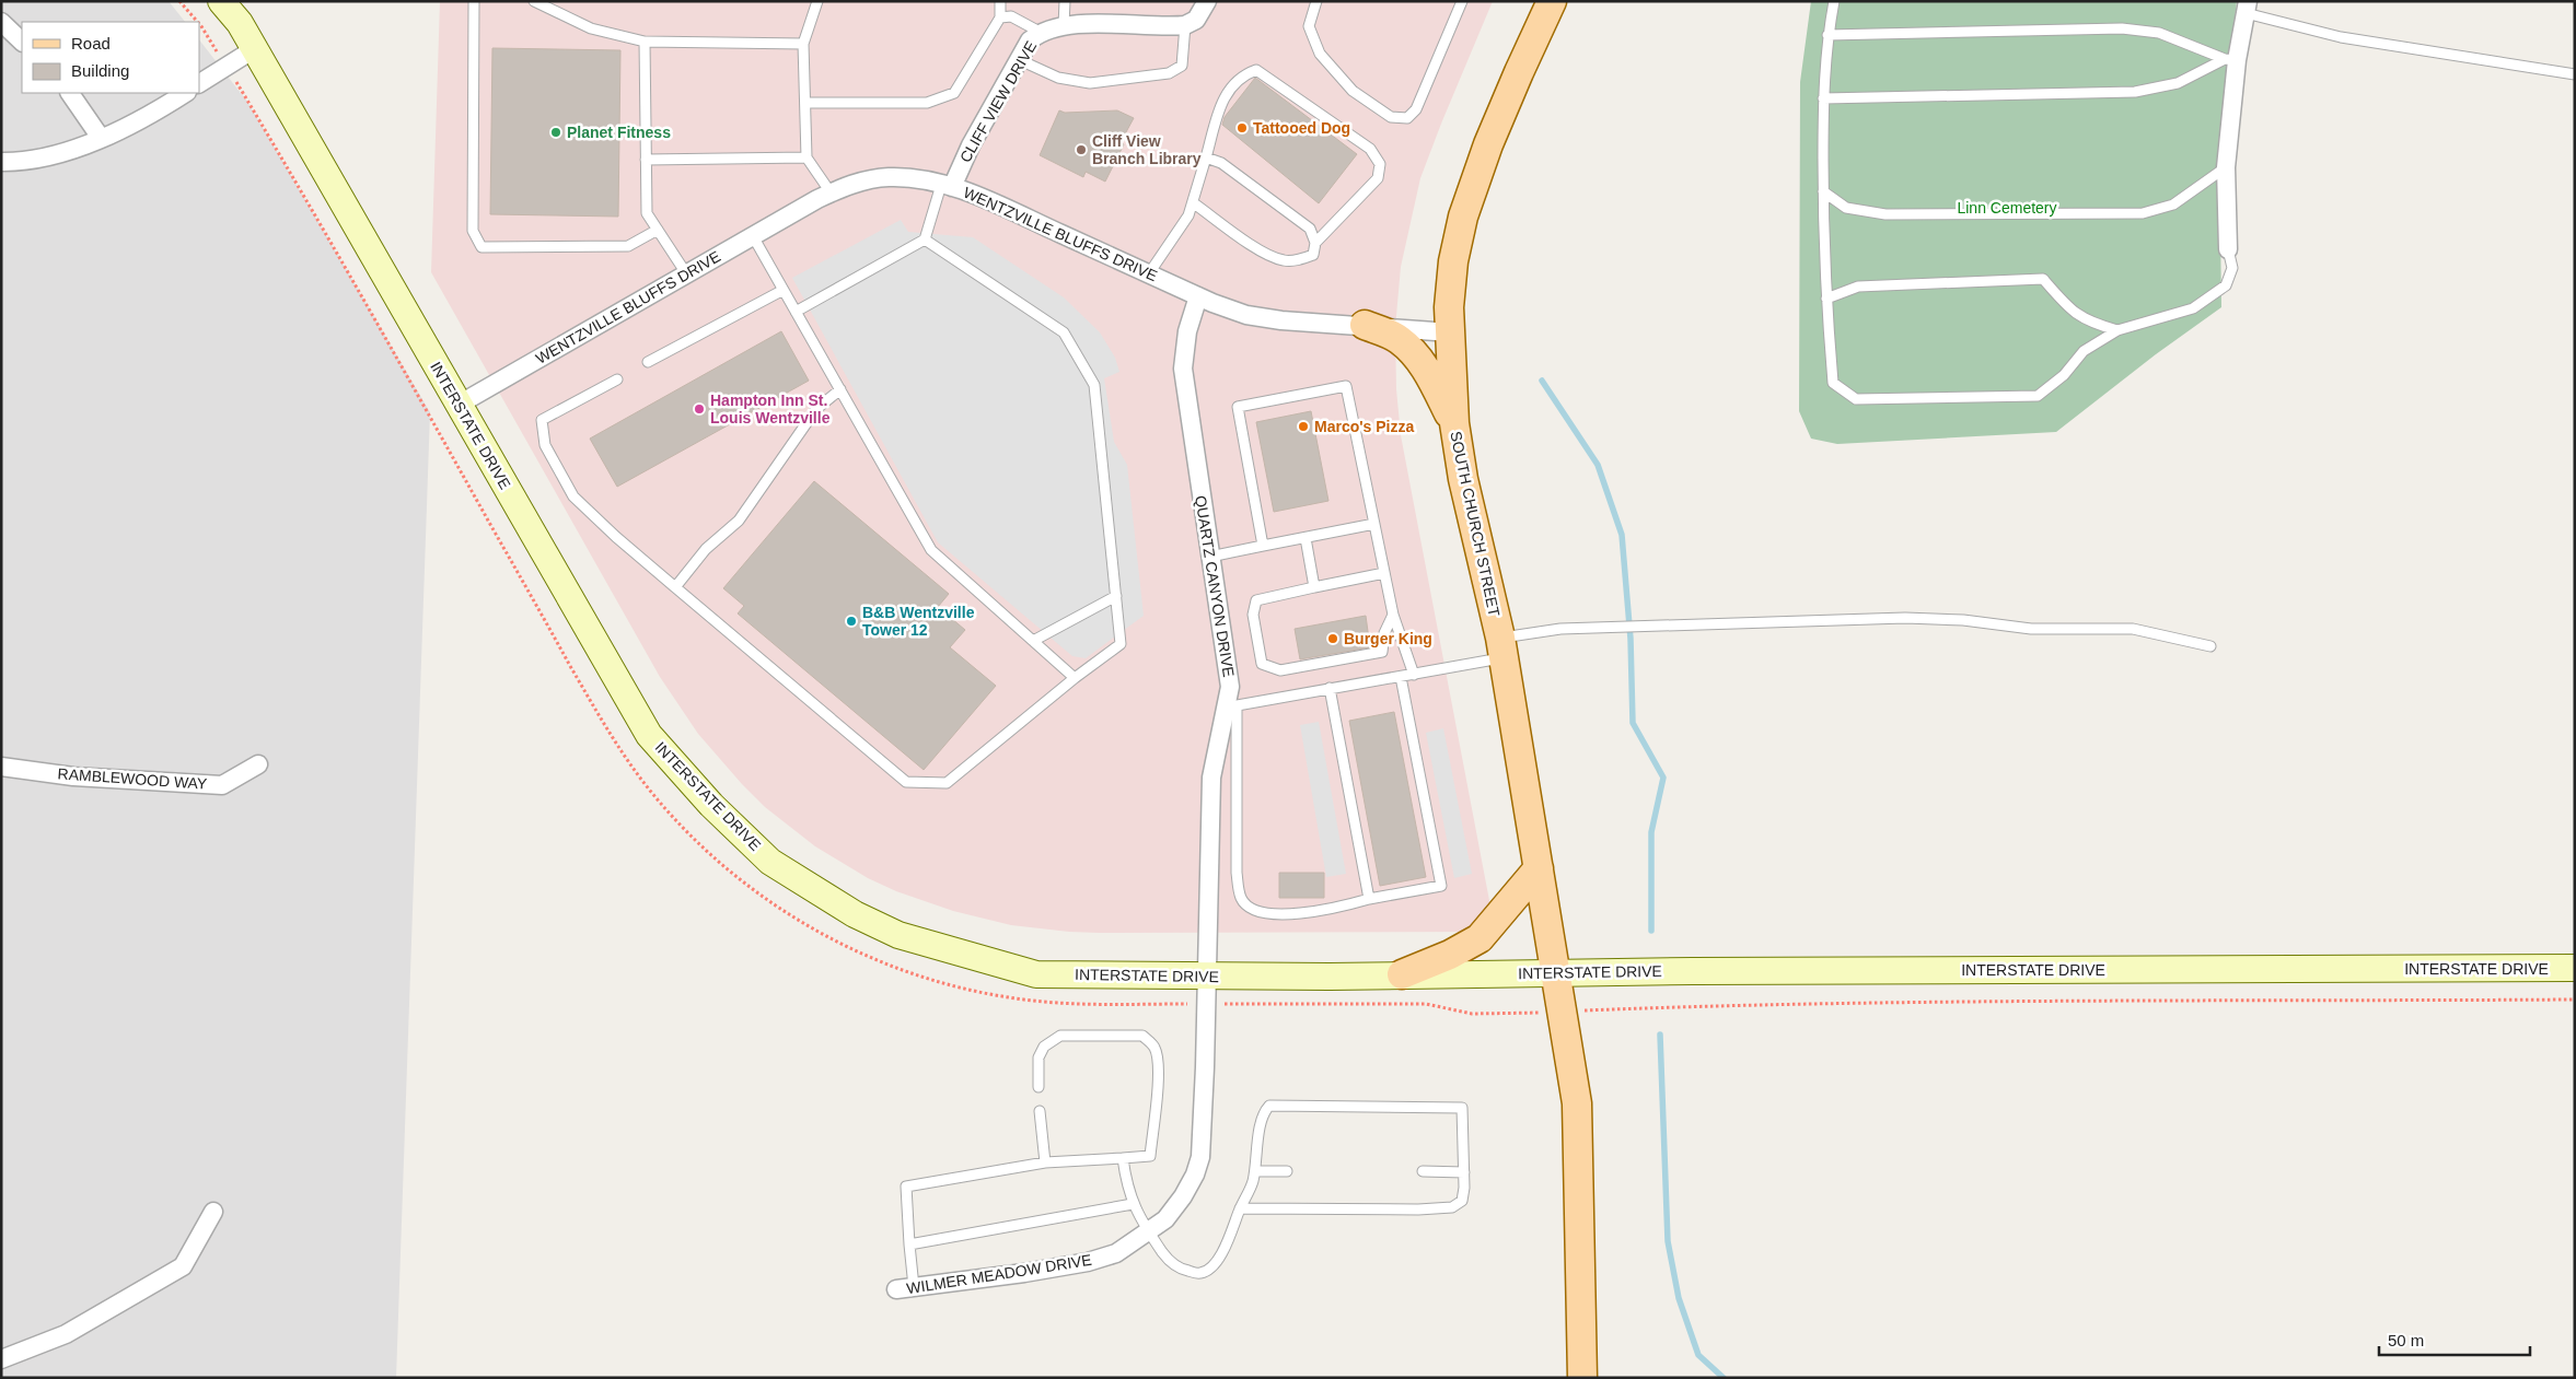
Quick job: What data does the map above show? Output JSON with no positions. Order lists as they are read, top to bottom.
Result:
{
  "streets": {
    "main road": ["INTERSTATE DRIVE", "SOUTH CHURCH STREET"],
    "street": [
      "CLIFF VIEW DRIVE",
      "WENTZVILLE BLUFFS DRIVE",
      "QUARTZ CANYON DRIVE",
      "RAMBLEWOOD WAY",
      "WILMER MEADOW DRIVE"
    ]
  },
  "crossings": [
    ["CLIFF VIEW DRIVE", "WENTZVILLE BLUFFS DRIVE"],
    ["WENTZVILLE BLUFFS DRIVE", "INTERSTATE DRIVE"],
    ["WENTZVILLE BLUFFS DRIVE", "SOUTH CHURCH STREET"],
    ["WENTZVILLE BLUFFS DRIVE", "QUARTZ CANYON DRIVE"],
    ["INTERSTATE DRIVE", "SOUTH CHURCH STREET"],
    ["INTERSTATE DRIVE", "QUARTZ CANYON DRIVE"],
    ["INTERSTATE DRIVE", "WILMER MEADOW DRIVE"],
    ["QUARTZ CANYON DRIVE", "WILMER MEADOW DRIVE"]
  ],
  "parks": ["Linn Cemetery"],
  "places": [
    "Tattooed Dog",
    "Planet Fitness",
    "Cliff View Branch Library",
    "Hampton Inn St. Louis Wentzville",
    "Marco's Pizza",
    "B&B Wentzville Tower 12",
    "Burger King"
  ],
  "legend": ["Road", "Building"],
  "scale_bar": "50 m"
}
